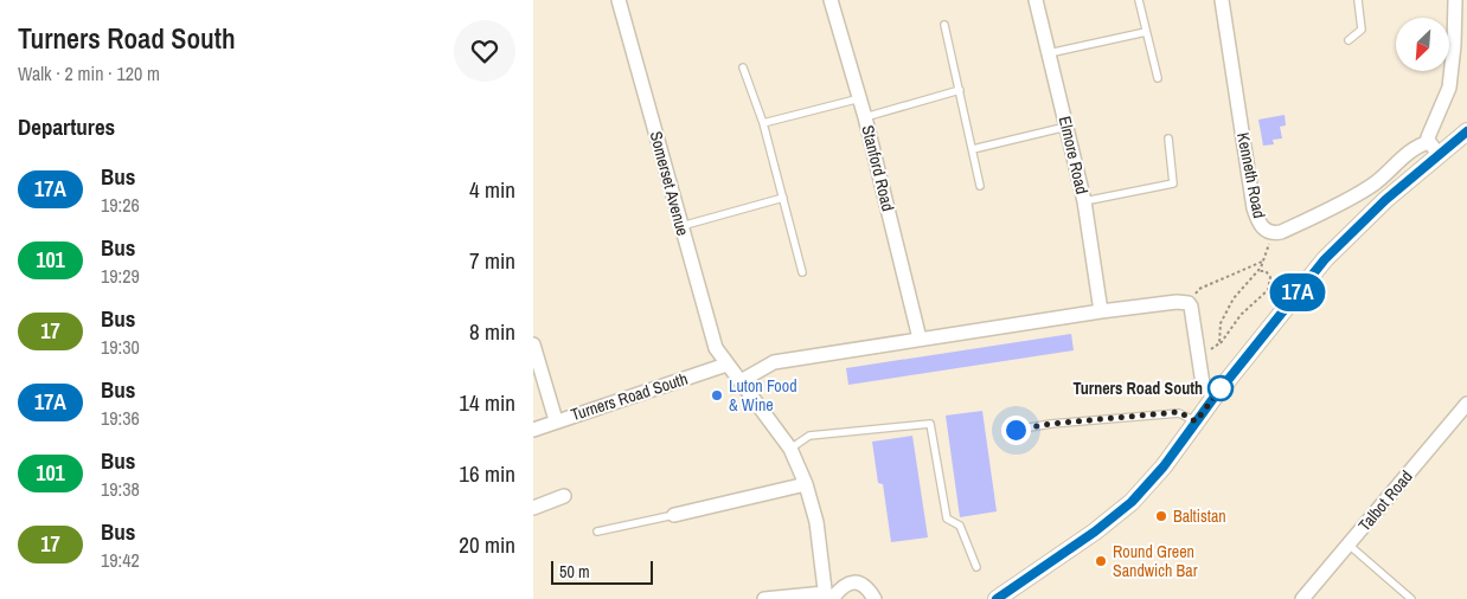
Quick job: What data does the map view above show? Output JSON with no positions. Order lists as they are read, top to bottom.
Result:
{
  "streets": {
    "street": [
      "Elmore Road",
      "Stanford Road",
      "Kenneth Road",
      "Somerset Avenue",
      "Turners Road South",
      "Talbot Road"
    ]
  },
  "crossings": [
    ["Somerset Avenue", "Turners Road South"]
  ],
  "places": [
    "Turners Road South",
    "Luton Food & Wine",
    "Baltistan",
    "Round Green Sandwich Bar"
  ],
  "lines": ["bus line 17A"],
  "scale_bar": "50 m",
  "north": "bottom left",
  "page": {
    "heading": [
      ["Turners Road South", "Walk · 2 min · 120 m"],
      "Departures"
    ],
    "on_map": "17A",
    "list": [
      {
        "mark": "17A",
        "name": "Bus",
        "note": "19:26",
        "value": "4 min"
      },
      {
        "mark": "101",
        "name": "Bus",
        "note": "19:29",
        "value": "7 min"
      },
      {
        "mark": "17",
        "name": "Bus",
        "note": "19:30",
        "value": "8 min"
      },
      {
        "mark": "17A",
        "name": "Bus",
        "note": "19:36",
        "value": "14 min"
      },
      {
        "mark": "101",
        "name": "Bus",
        "note": "19:38",
        "value": "16 min"
      },
      {
        "mark": "17",
        "name": "Bus",
        "note": "19:42",
        "value": "20 min"
      }
    ],
    "scale": "50 m"
  }
}
